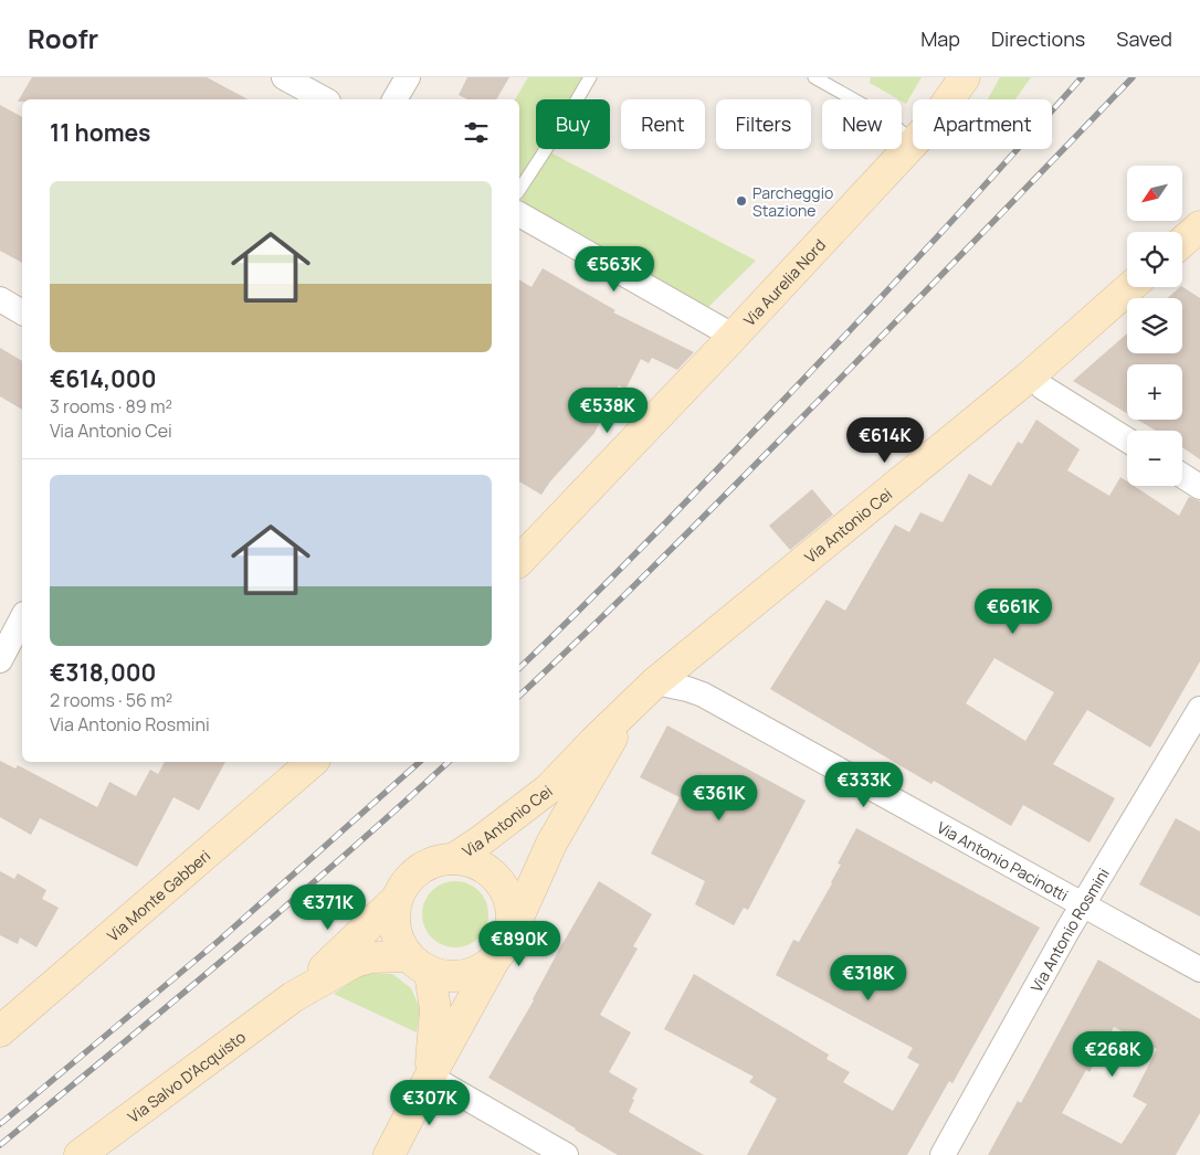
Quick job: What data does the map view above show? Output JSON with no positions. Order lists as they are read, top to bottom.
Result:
{
  "streets": {
    "street": [
      "Via Aurelia Nord",
      "Via Antonio Cei",
      "Via Antonio Pacinotti",
      "Via Monte Gabberi",
      "Via Antonio Rosmini",
      "Via Salvo D'Acquisto"
    ]
  },
  "crossings": [
    ["Via Antonio Cei", "Via Antonio Pacinotti"],
    ["Via Antonio Cei", "Via Salvo D'Acquisto"],
    ["Via Antonio Pacinotti", "Via Antonio Rosmini"]
  ],
  "places": ["Parcheggio Stazione"],
  "north": "bottom left",
  "page": {
    "header": "Roofr",
    "nav": ["Map", "Directions", "Saved"],
    "chip": [
      "Buy",
      "Rent",
      "Filters",
      "New",
      "Apartment"
    ],
    "heading": "11 homes",
    "map_buttons": ["+", "−"],
    "list": [
      {
        "name": "€614,000",
        "note": "3 rooms · 89 m² · Via Antonio Cei"
      },
      {
        "name": "€318,000",
        "note": "2 rooms · 56 m² · Via Antonio Rosmini"
      }
    ],
    "price": [
      "€563K",
      "€538K",
      "€614K",
      "€661K",
      "€333K",
      "€361K",
      "€371K",
      "€890K",
      "€318K",
      "€268K",
      "€307K"
    ]
  }
}
